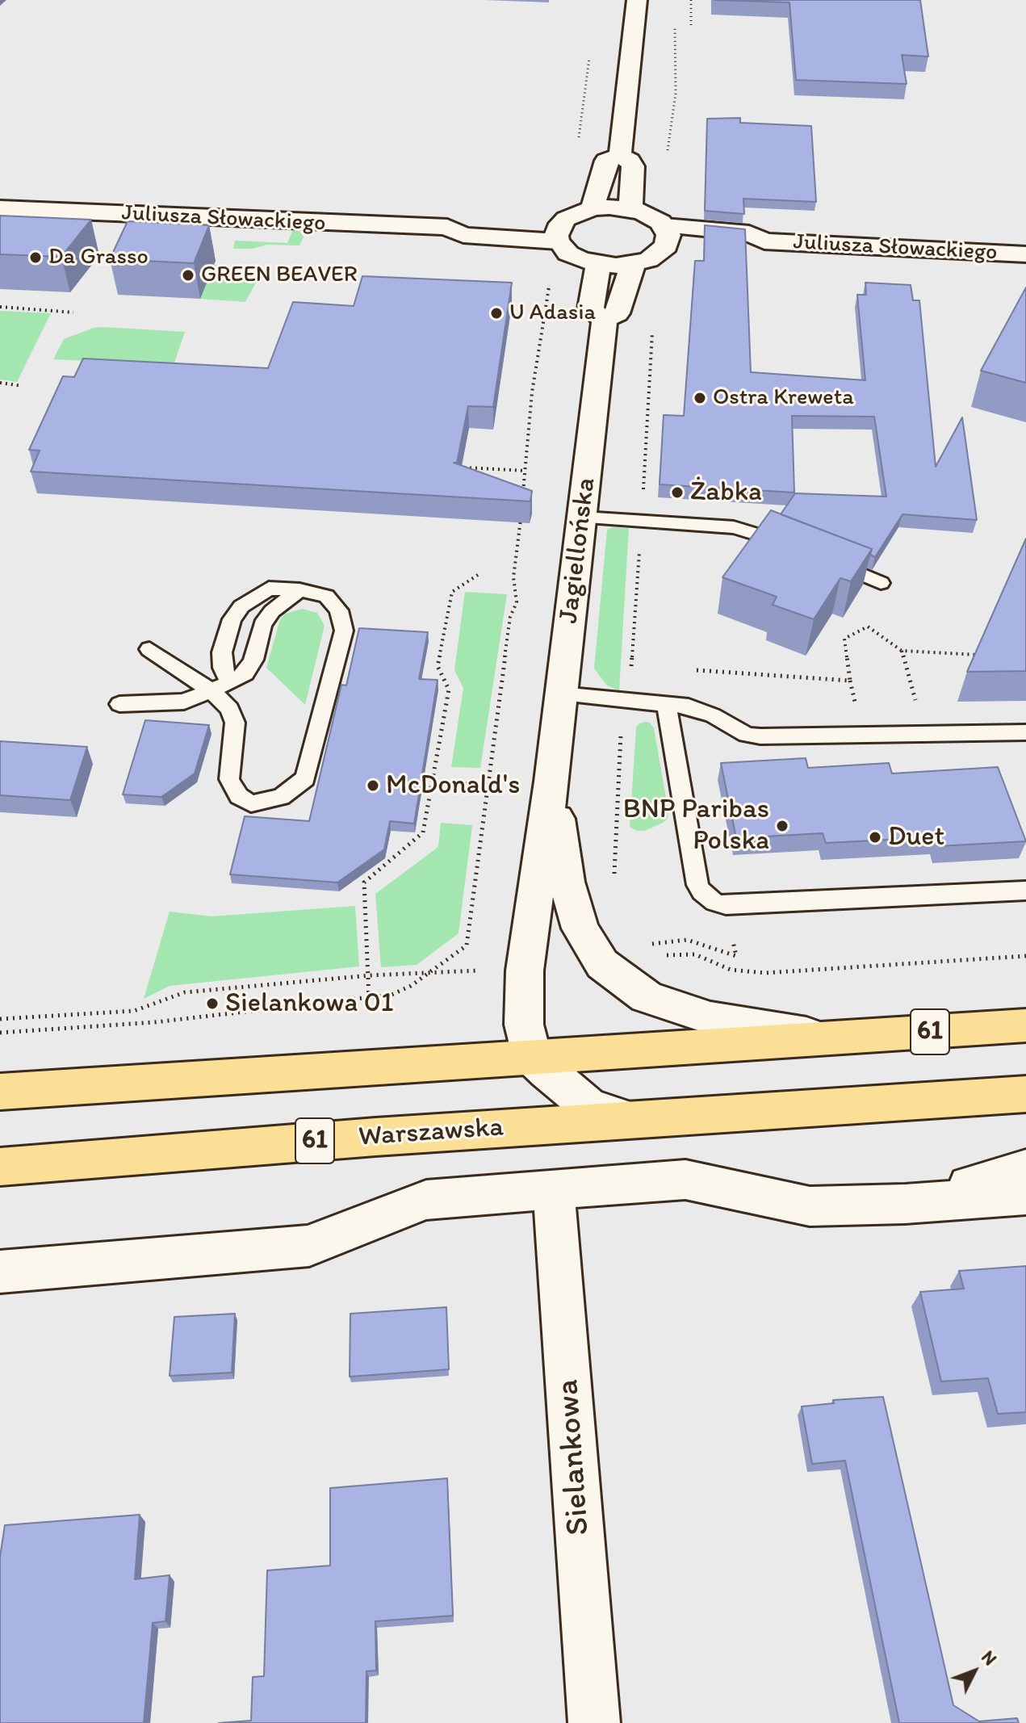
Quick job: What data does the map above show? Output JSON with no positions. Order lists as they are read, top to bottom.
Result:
{
  "streets": {
    "main road": ["61", "Warszawska"],
    "street": ["Juliusza Słowackiego", "Jagiellońska", "Sielankowa"]
  },
  "crossings": [
    ["Jagiellońska", "61"],
    ["Jagiellońska", "Warszawska"],
    ["61", "Warszawska"]
  ],
  "places": [
    "Da Grasso",
    "GREEN BEAVER",
    "U Adasia",
    "Ostra Kreweta",
    "Żabka",
    "McDonald's",
    "BNP Paribas Polska",
    "Duet",
    "Sielankowa 01"
  ],
  "north": "top right"
}
